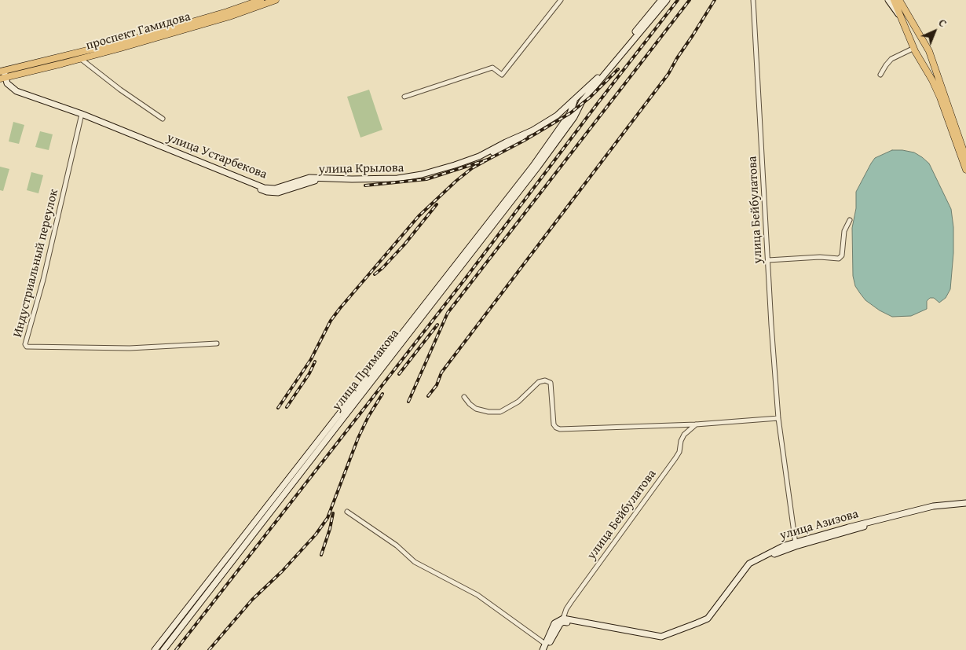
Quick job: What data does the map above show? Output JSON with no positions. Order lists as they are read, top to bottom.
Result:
{
  "streets": {
    "main road": [
      "проспект Гамидова",
      "улица Устарбекова",
      "улица Крылова",
      "улица Примакова",
      "улица Азизова"
    ],
    "street": ["улица Бейбулатова", "Индустриальный переулок"]
  },
  "crossings": [
    ["проспект Гамидова", "улица Крылова"],
    ["улица Устарбекова", "улица Крылова"],
    ["улица Устарбекова", "Индустриальный переулок"],
    ["улица Крылова", "Индустриальный переулок"],
    ["улица Крылова", "улица Примакова"],
    ["улица Бейбулатова", "улица Азизова"]
  ],
  "north": "top right"
}
